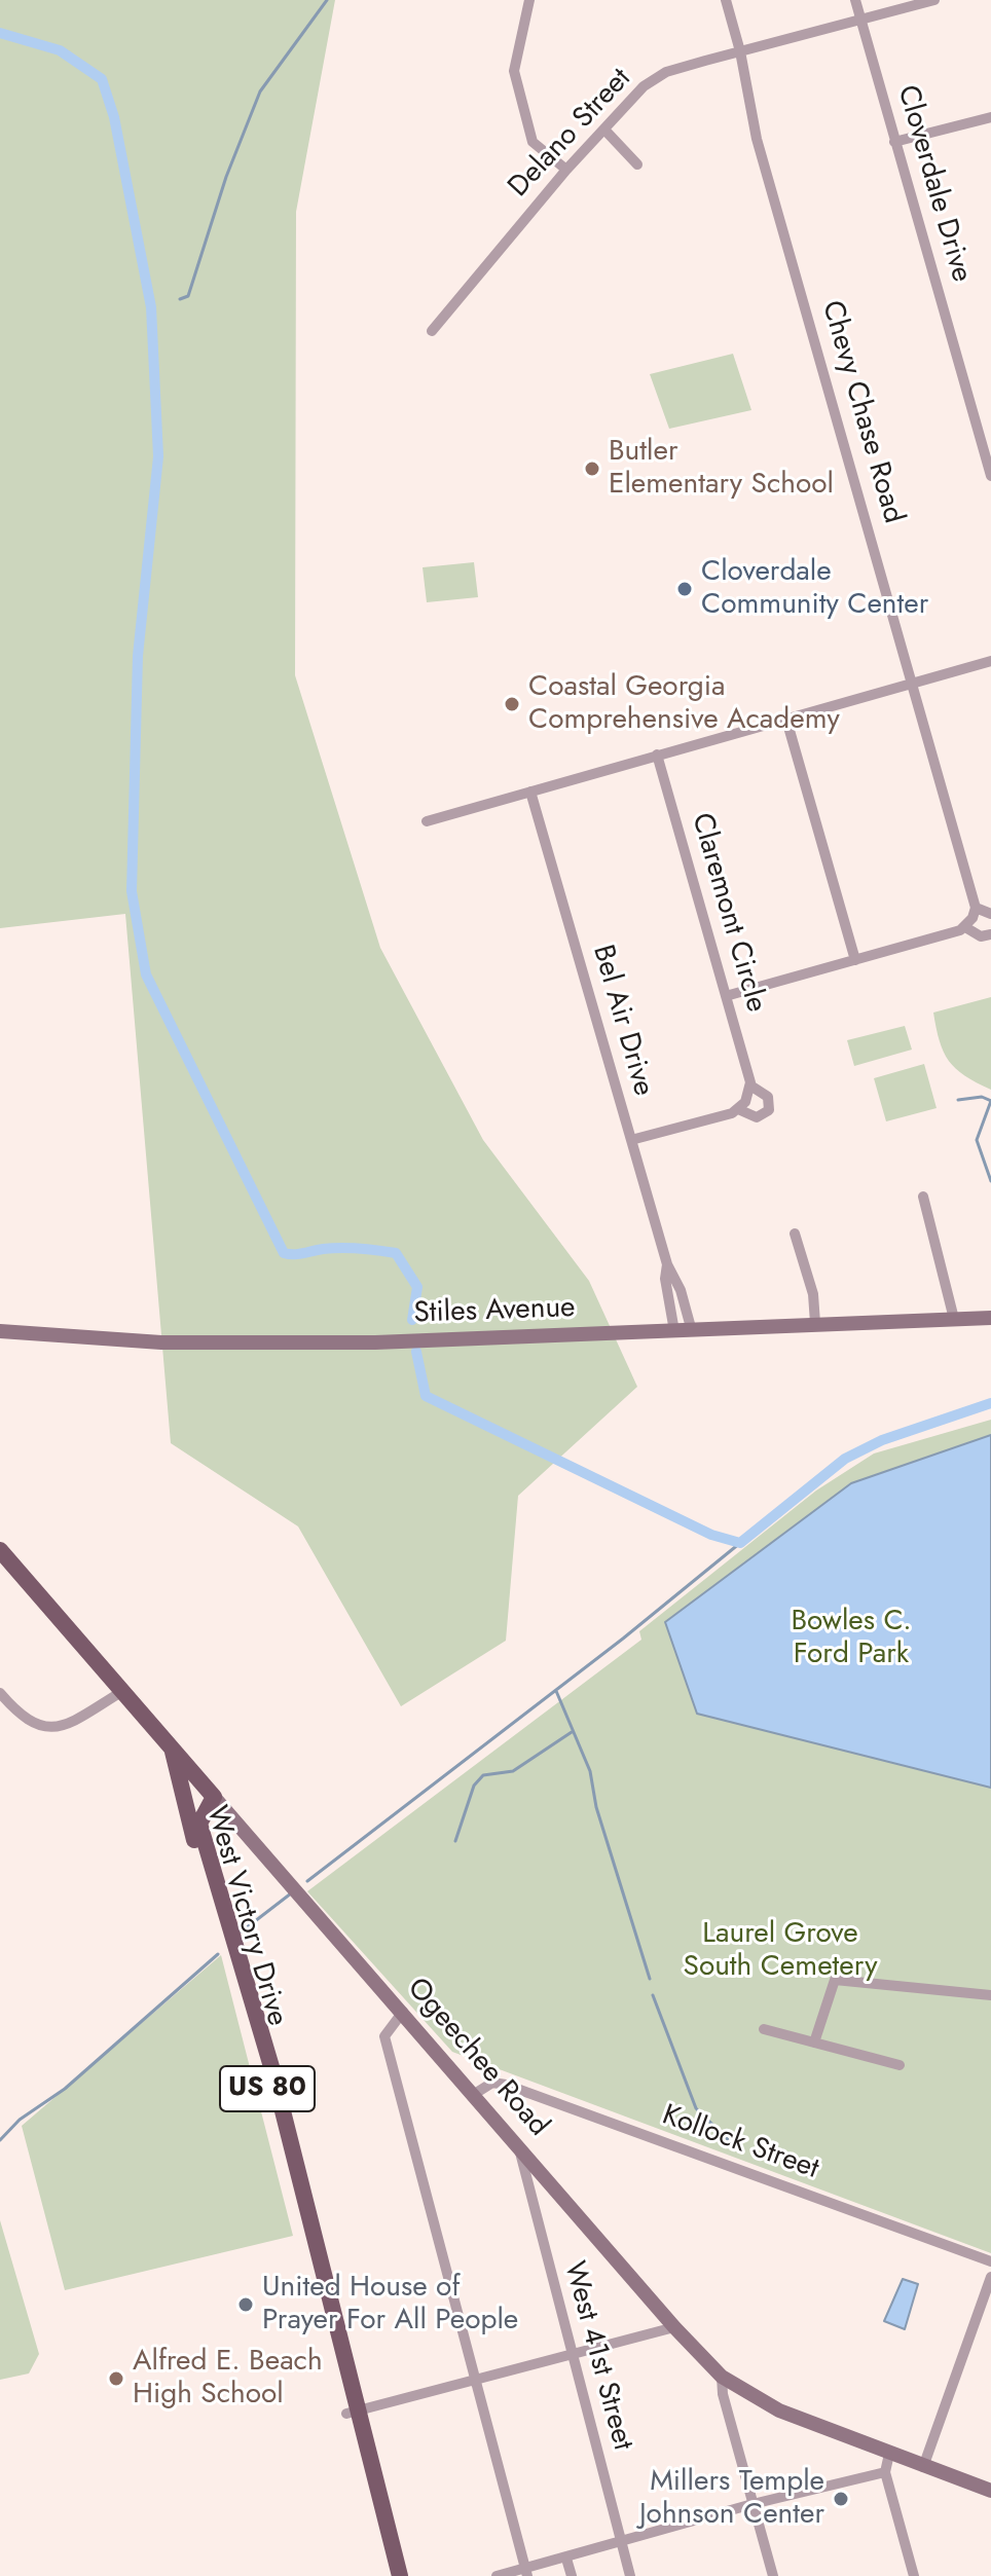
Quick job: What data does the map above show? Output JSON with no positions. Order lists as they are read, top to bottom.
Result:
{
  "streets": {
    "main road": ["West Victory Drive", "Ogeechee Road", "US 80"],
    "street": [
      "Delano Street",
      "Cloverdale Drive",
      "Chevy Chase Road",
      "Claremont Circle",
      "Bel Air Drive",
      "Stiles Avenue",
      "Kollock Street",
      "West 41st Street"
    ]
  },
  "crossings": [
    ["Delano Street", "Cloverdale Drive"],
    ["Delano Street", "Chevy Chase Road"],
    ["Claremont Circle", "Bel Air Drive"],
    ["Bel Air Drive", "Stiles Avenue"],
    ["West Victory Drive", "Ogeechee Road"],
    ["Ogeechee Road", "Kollock Street"],
    ["Ogeechee Road", "West 41st Street"]
  ],
  "parks": ["Bowles C. Ford Park", "Laurel Grove South Cemetery"],
  "places": [
    "Butler Elementary School",
    "Cloverdale Community Center",
    "Coastal Georgia Comprehensive Academy",
    "United House of Prayer For All People",
    "Alfred E. Beach High School",
    "Millers Temple Johnson Center"
  ]
}
